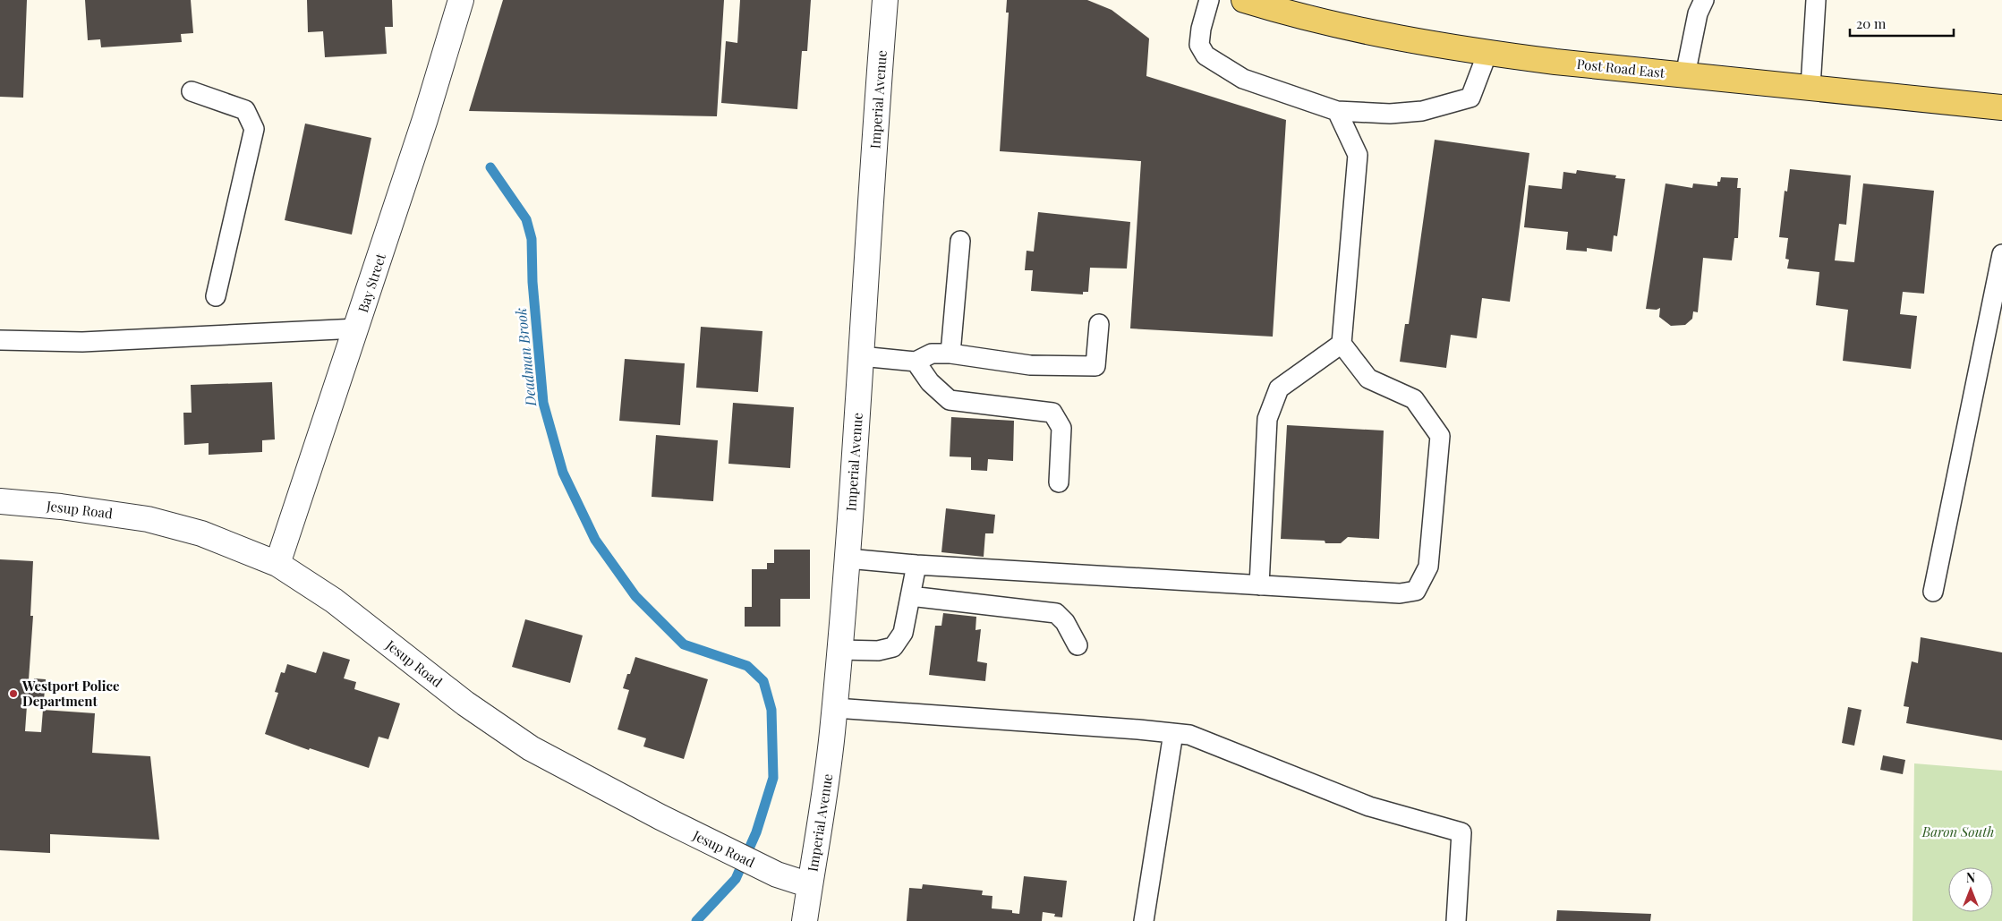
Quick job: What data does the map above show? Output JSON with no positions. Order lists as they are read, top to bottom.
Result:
{
  "streets": {
    "main road": ["Post Road East"],
    "street": ["Imperial Avenue", "Bay Street", "Jesup Road"]
  },
  "crossings": [
    ["Imperial Avenue", "Jesup Road"],
    ["Bay Street", "Jesup Road"]
  ],
  "water": ["Deadman Brook"],
  "parks": ["Baron South"],
  "places": ["Westport Police Department"],
  "scale_bar": "20 m",
  "north": "top"
}
